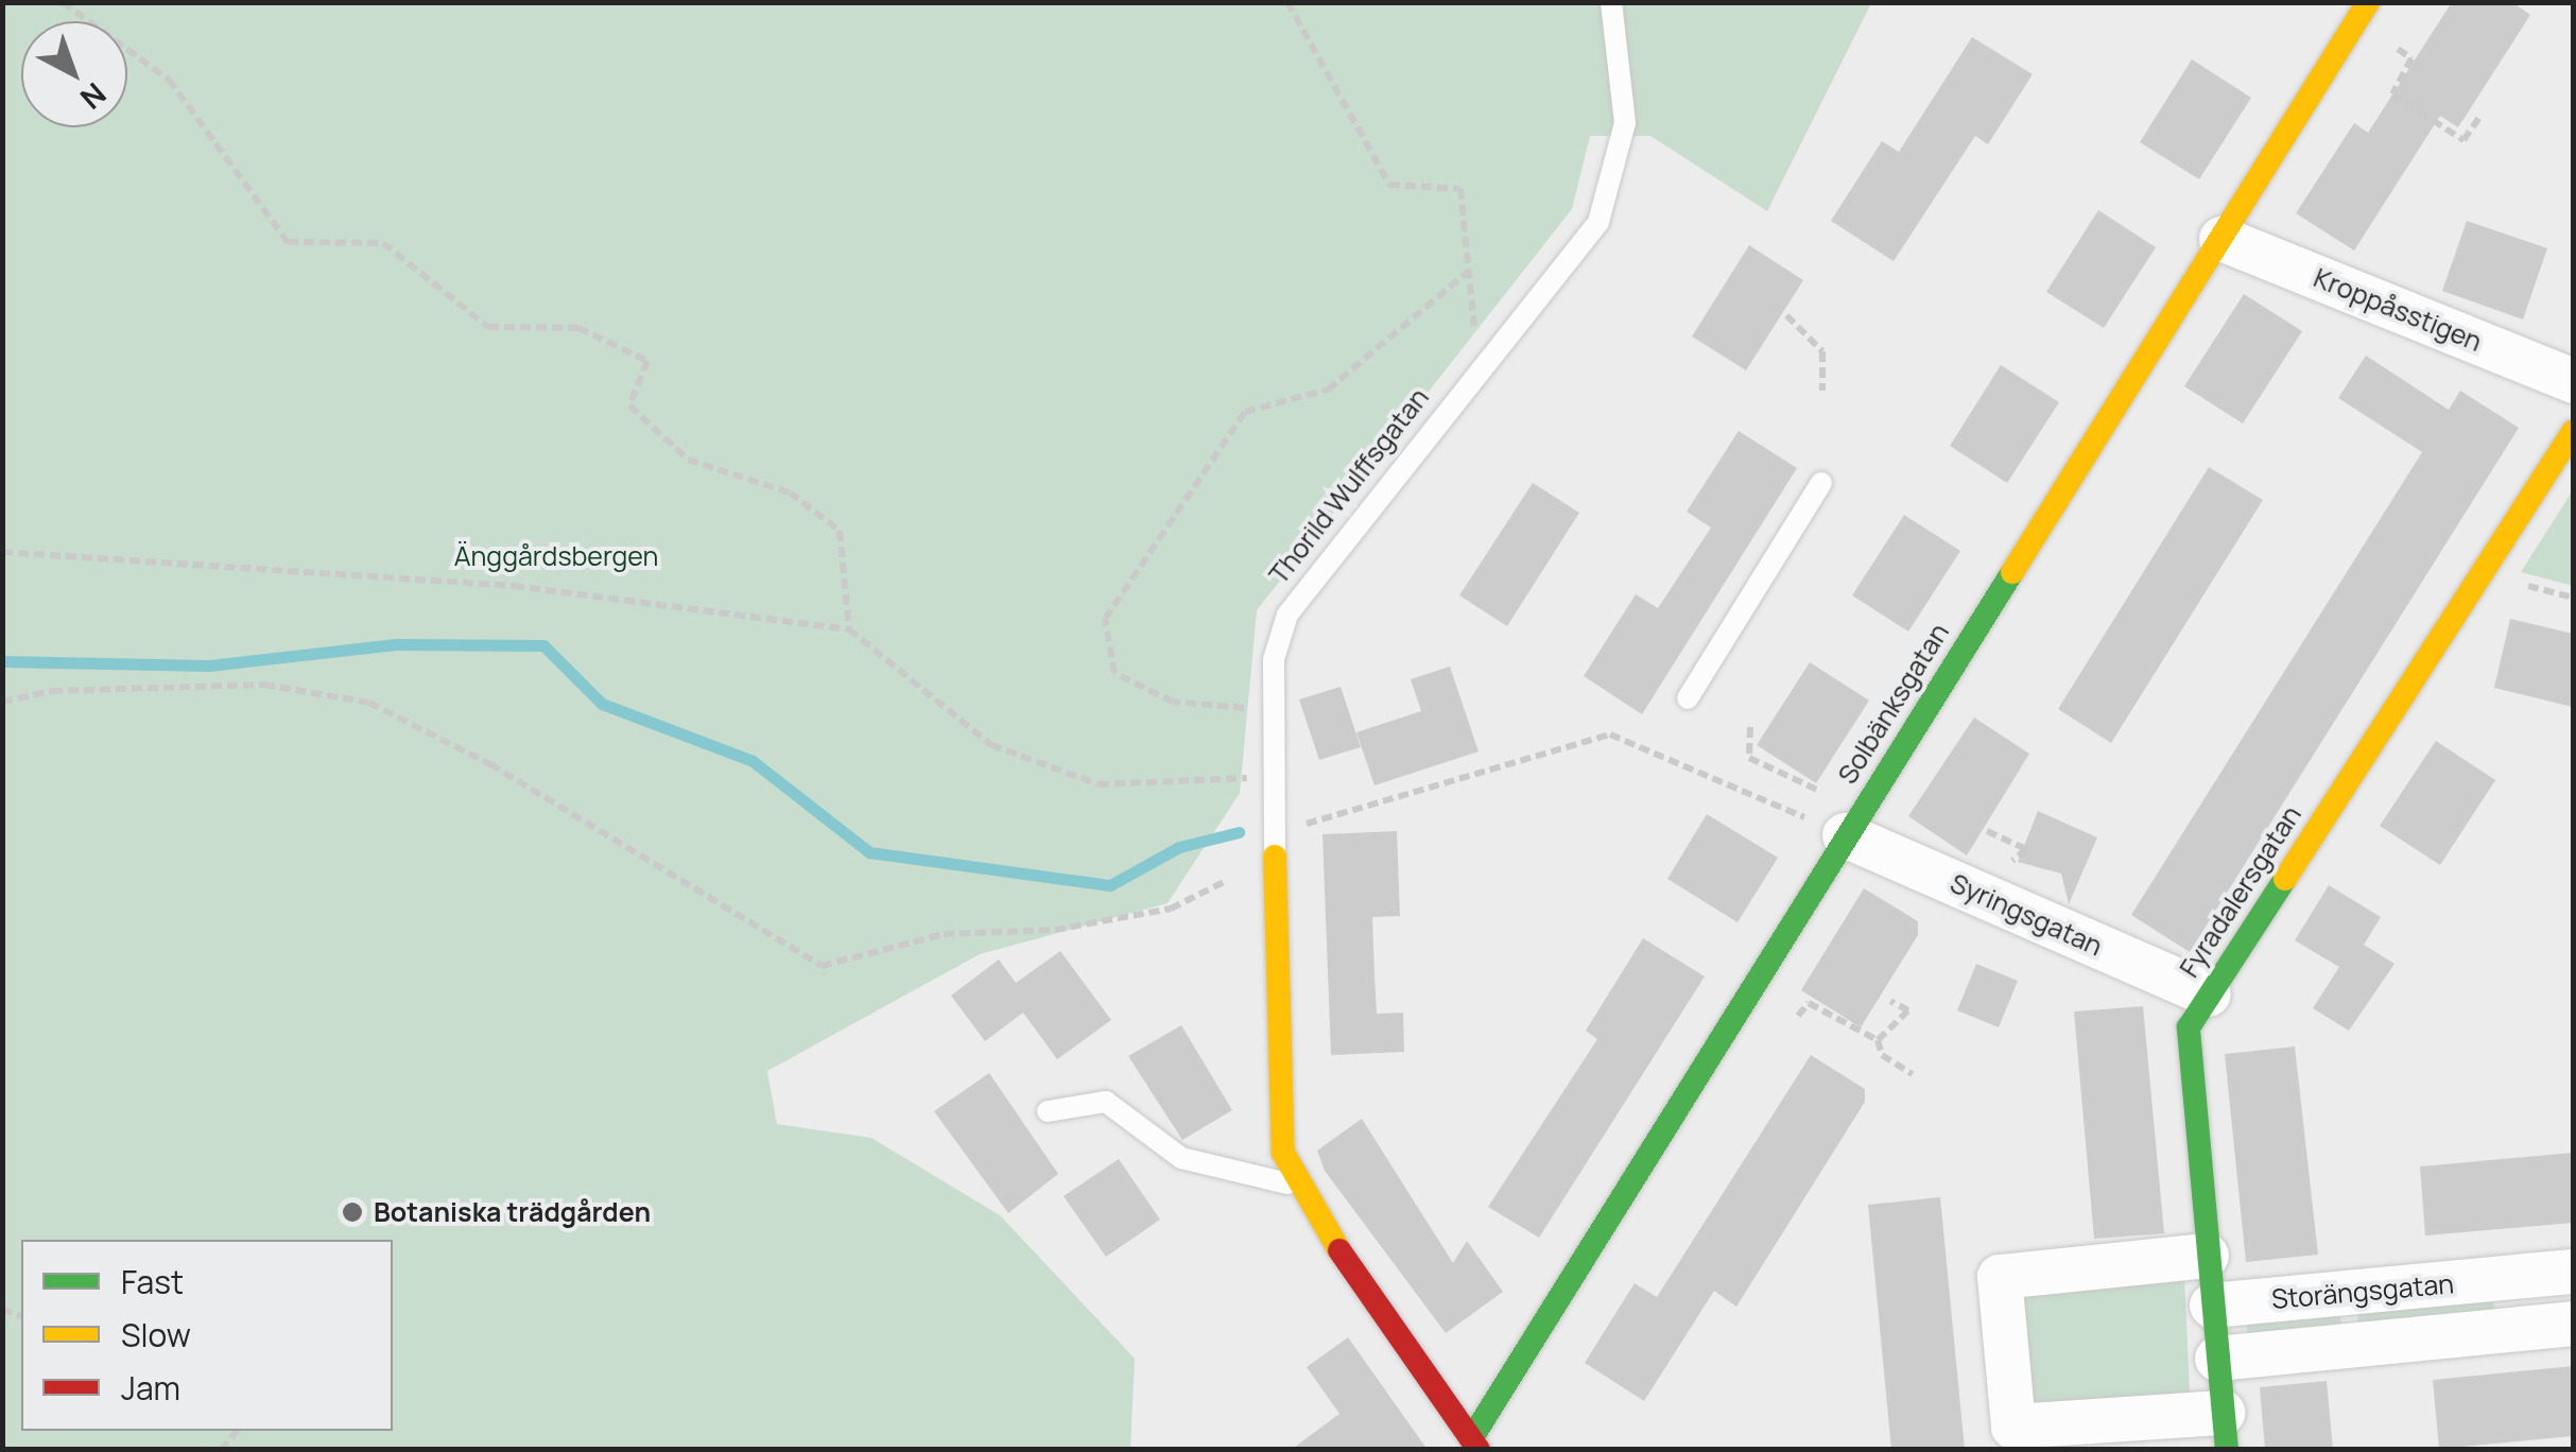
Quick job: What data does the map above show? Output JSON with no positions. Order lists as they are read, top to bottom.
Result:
{
  "streets": {
    "street": [
      "Kroppåsstigen",
      "Thorild Wulffsgatan",
      "Solbänksgatan",
      "Fyradalersgatan",
      "Syringsgatan",
      "Storängsgatan"
    ]
  },
  "crossings": [
    ["Kroppåsstigen", "Solbänksgatan"],
    ["Thorild Wulffsgatan", "Solbänksgatan"],
    ["Solbänksgatan", "Syringsgatan"],
    ["Fyradalersgatan", "Syringsgatan"],
    ["Fyradalersgatan", "Storängsgatan"]
  ],
  "parks": ["Änggårdsbergen"],
  "places": ["Botaniska trädgården"],
  "legend": ["Fast", "Slow", "Jam"],
  "north": "bottom right"
}
